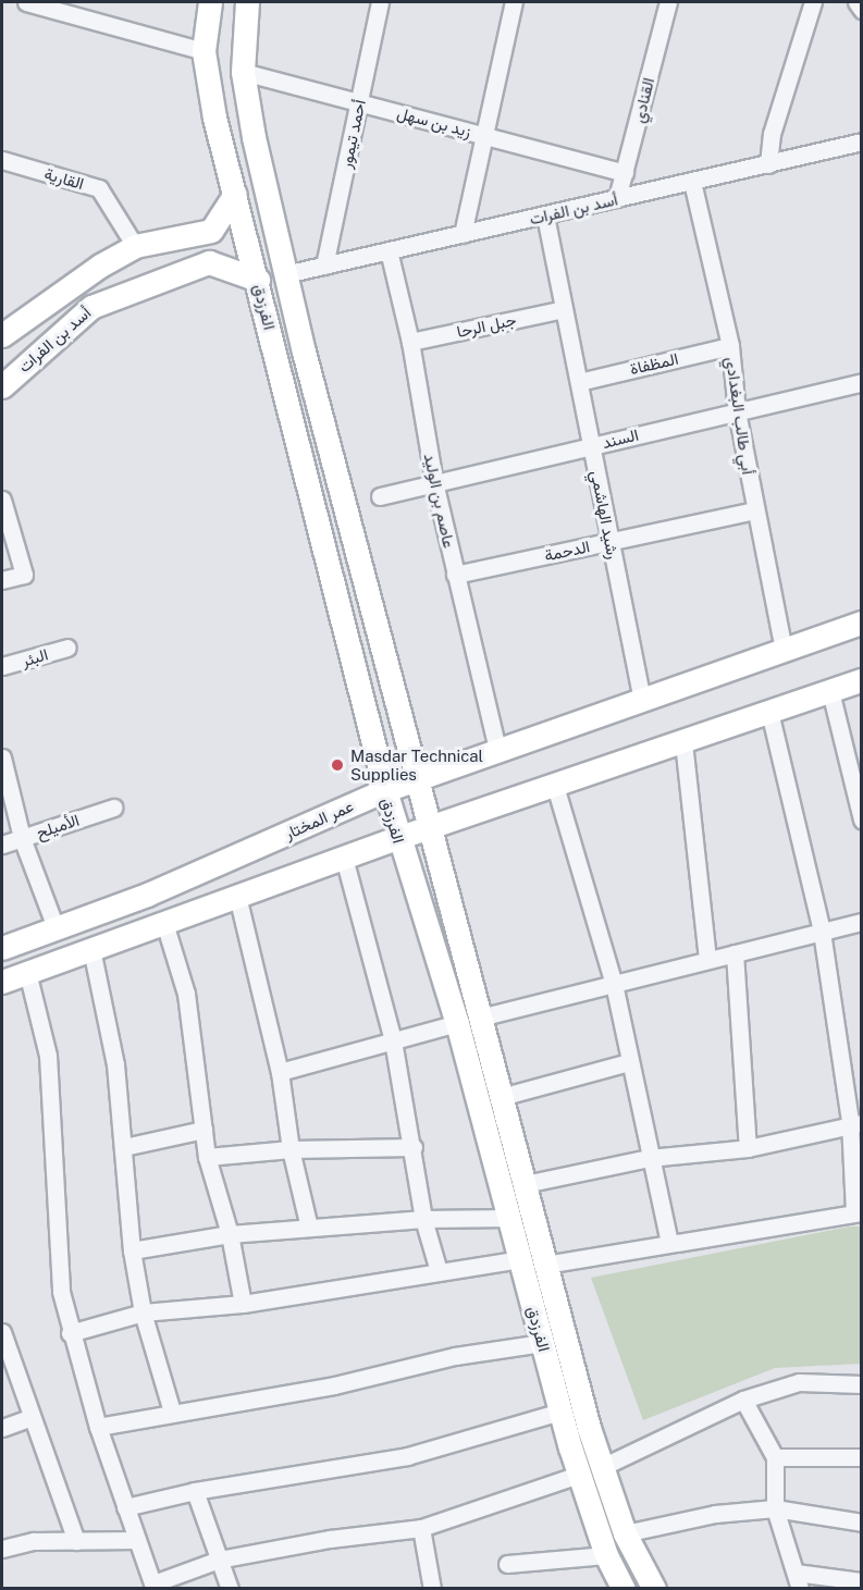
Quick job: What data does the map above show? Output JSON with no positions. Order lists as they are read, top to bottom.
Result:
{
  "streets": {
    "main road": ["أسد بن الفرات", "الفرزدق", "عمر المختار"],
    "street": [
      "القنادي",
      "زيد بن سهل",
      "أحمد تيمور",
      "القارية",
      "جبل الرحا",
      "المظفاة",
      "أبي طالب البغدادي",
      "السند",
      "عاصم بن الوليد",
      "رشيد الهاشمي",
      "الدحمة",
      "البئر",
      "الأميلح"
    ]
  },
  "crossings": [
    ["القنادي", "زيد بن سهل"],
    ["القنادي", "أسد بن الفرات"],
    ["زيد بن سهل", "أحمد تيمور"],
    ["زيد بن سهل", "الفرزدق"],
    ["أحمد تيمور", "أسد بن الفرات"],
    ["القارية", "أسد بن الفرات"],
    ["أسد بن الفرات", "الفرزدق"],
    ["أسد بن الفرات", "أبي طالب البغدادي"],
    ["أسد بن الفرات", "عاصم بن الوليد"],
    ["أسد بن الفرات", "رشيد الهاشمي"],
    ["الفرزدق", "عمر المختار"],
    ["جبل الرحا", "عاصم بن الوليد"],
    ["جبل الرحا", "رشيد الهاشمي"],
    ["المظفاة", "أبي طالب البغدادي"],
    ["المظفاة", "رشيد الهاشمي"],
    ["أبي طالب البغدادي", "السند"],
    ["أبي طالب البغدادي", "الدحمة"],
    ["أبي طالب البغدادي", "عمر المختار"],
    ["السند", "عاصم بن الوليد"],
    ["السند", "رشيد الهاشمي"],
    ["عاصم بن الوليد", "الدحمة"],
    ["عاصم بن الوليد", "عمر المختار"],
    ["رشيد الهاشمي", "الدحمة"],
    ["رشيد الهاشمي", "عمر المختار"]
  ],
  "places": ["Masdar Technical Supplies"]
}
